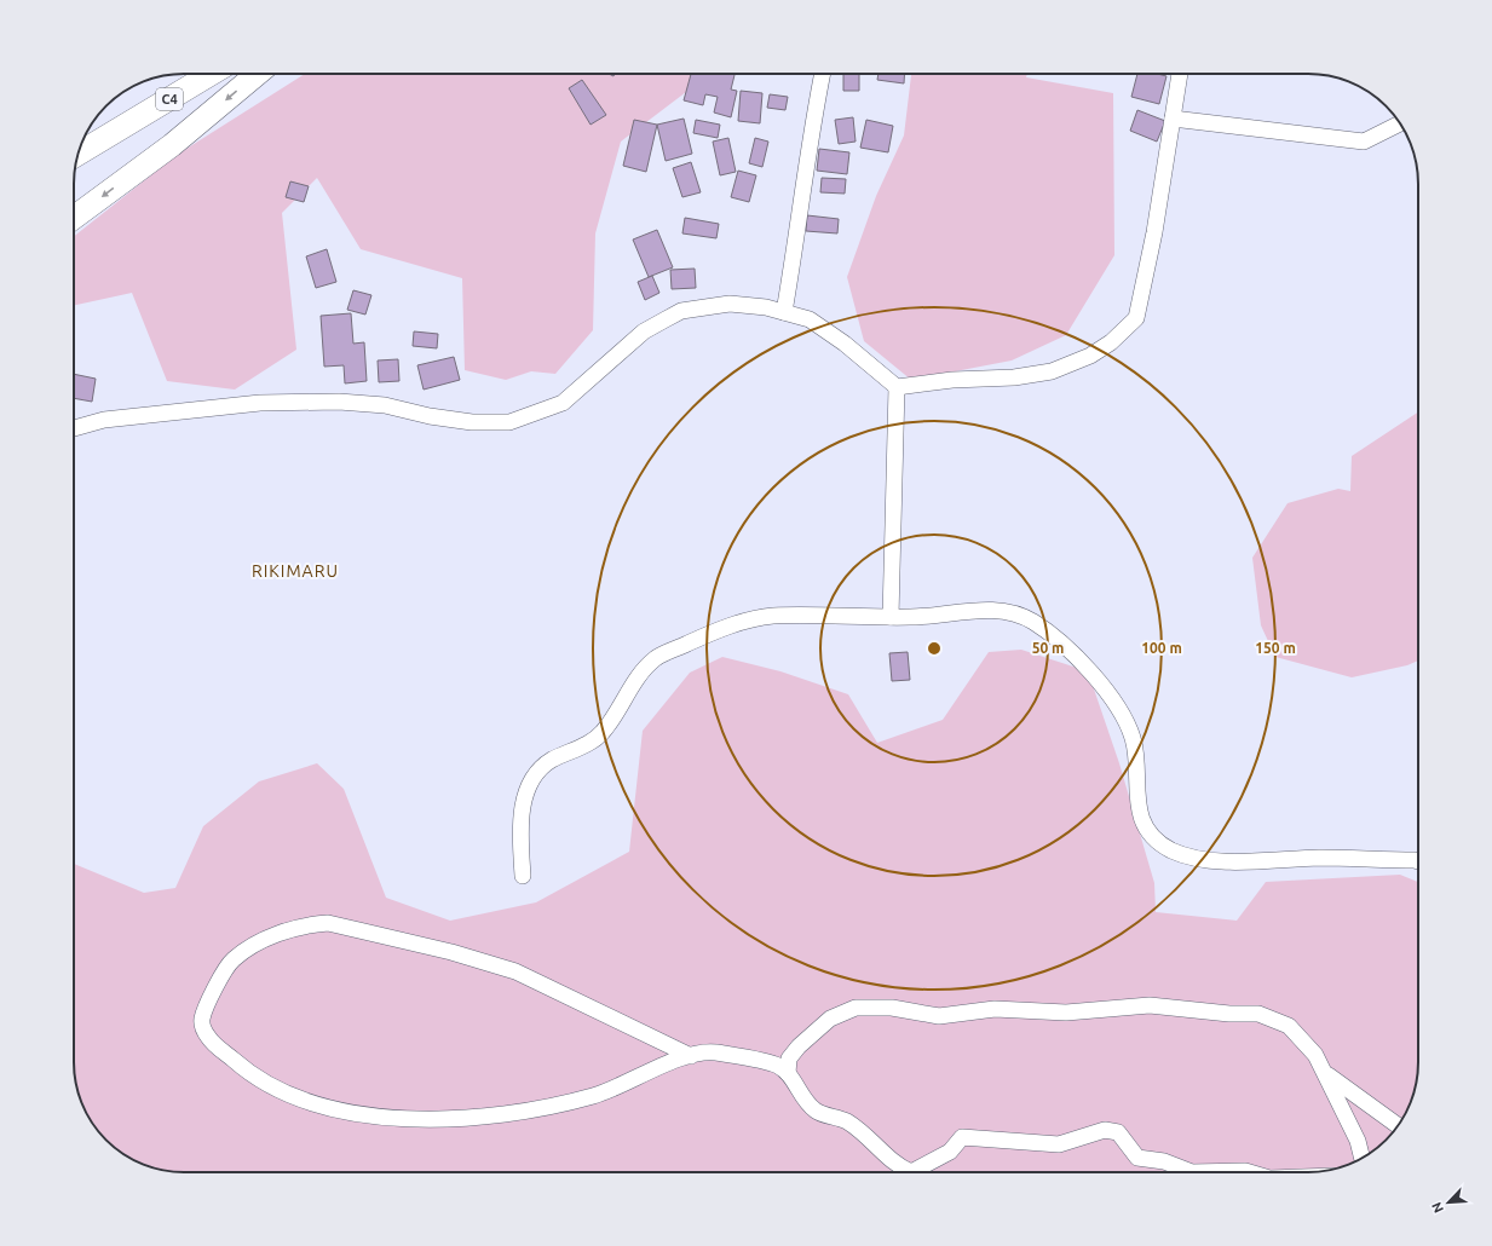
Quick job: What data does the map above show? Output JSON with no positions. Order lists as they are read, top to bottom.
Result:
{
  "streets": {
    "highway": ["C4"]
  },
  "districts": ["RIKIMARU"],
  "north": "bottom left",
  "rings": ["50 m", "100 m", "150 m"]
}
